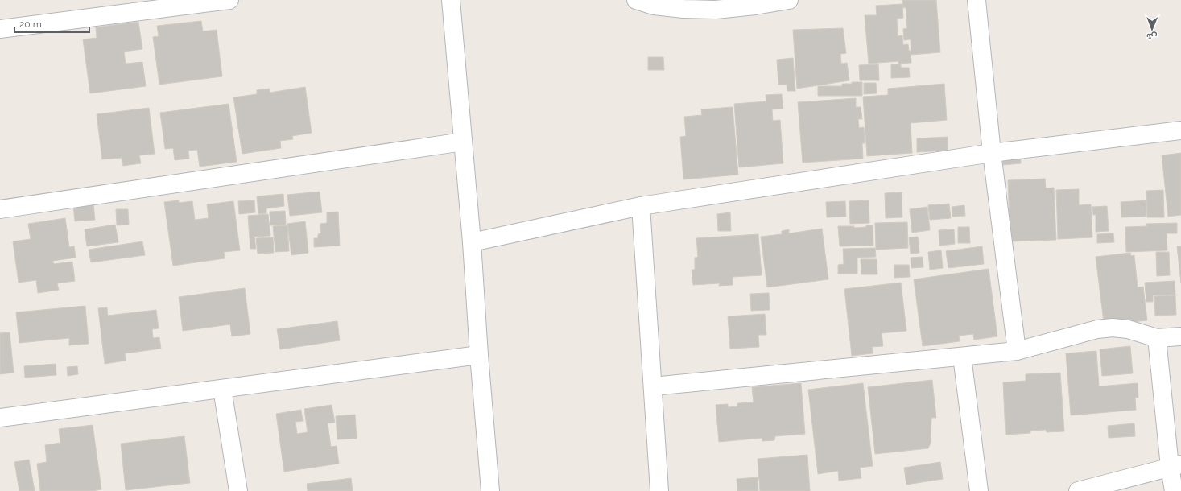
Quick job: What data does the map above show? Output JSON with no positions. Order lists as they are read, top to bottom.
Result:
{
  "scale_bar": "20 m",
  "north": "bottom"
}
